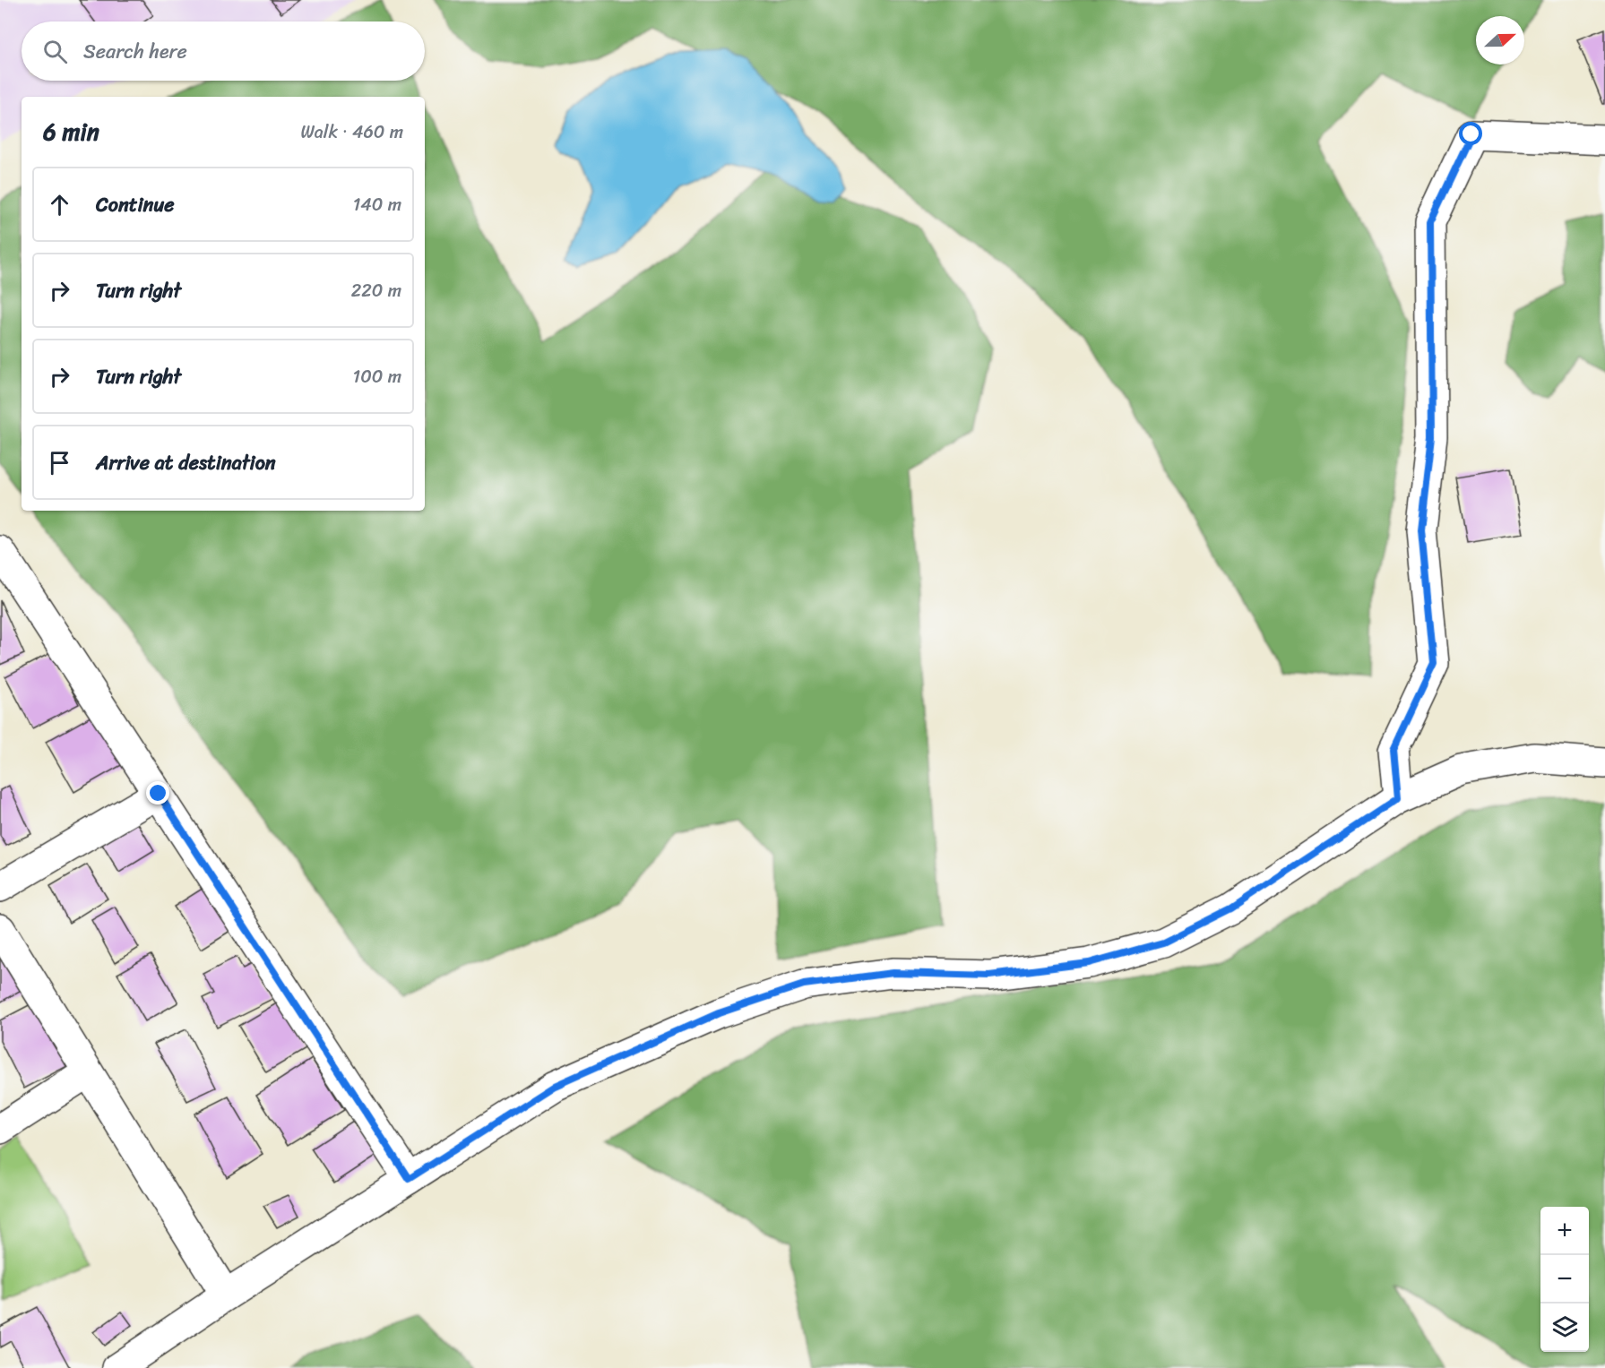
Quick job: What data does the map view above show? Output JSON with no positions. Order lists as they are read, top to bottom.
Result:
{
  "north": "right",
  "page": {
    "search": "Search here",
    "heading": ["6 min", "Walk · 460 m"],
    "list": [
      ["Continue", "140 m"],
      ["Turn right", "220 m"],
      ["Turn right", "100 m"],
      "Arrive at destination"
    ],
    "map_buttons": ["+", "−"]
  }
}
